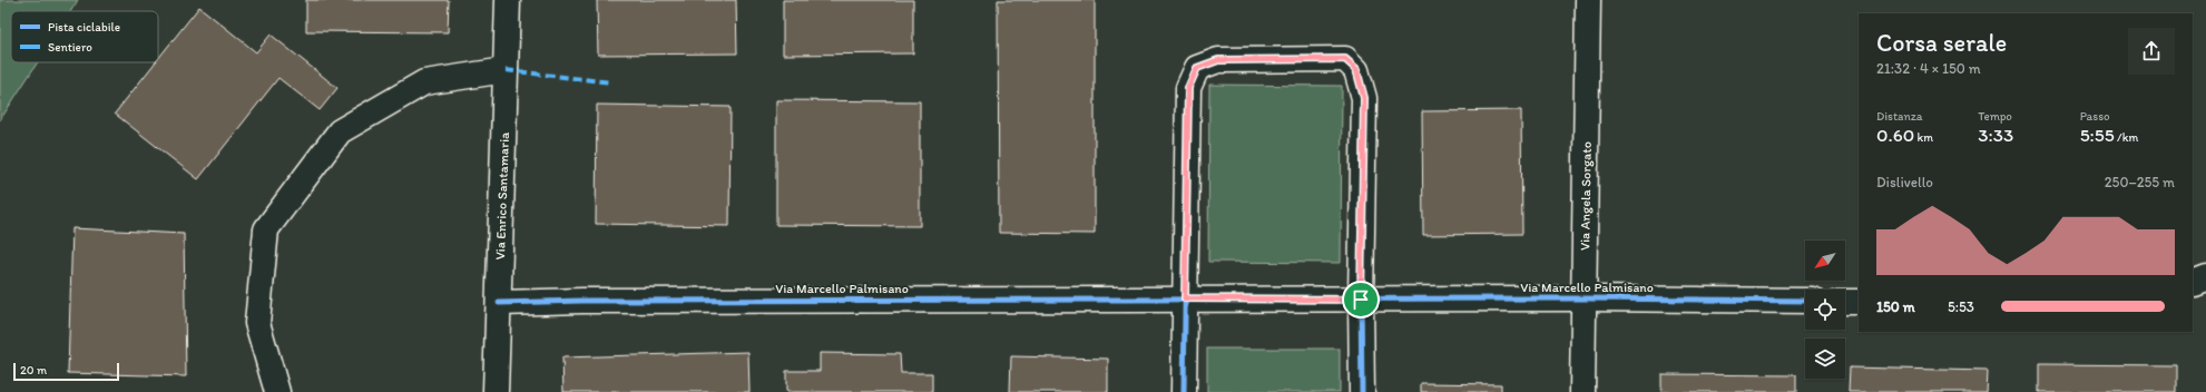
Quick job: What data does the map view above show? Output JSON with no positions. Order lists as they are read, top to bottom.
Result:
{
  "streets": {
    "street": ["Via Enrico Santamaria", "Via Angela Sorgato", "Via Marcello Palmisano"]
  },
  "crossings": [
    ["Via Enrico Santamaria", "Via Marcello Palmisano"],
    ["Via Angela Sorgato", "Via Marcello Palmisano"]
  ],
  "legend": ["Pista ciclabile", "Sentiero"],
  "scale_bar": "20 m",
  "north": "bottom left",
  "page": {
    "heading": ["Corsa serale", "21:32 · 4 × 150 m"],
    "stats": [
      ["Distanza", "0.60 km"],
      ["Tempo", "3:33"],
      ["Passo", "5:55 /km"]
    ],
    "chart": ["Dislivello", "250–255 m"],
    "list": [
      {
        "name": "150 m",
        "note": "5:53"
      }
    ],
    "scale": "20 m"
  }
}
